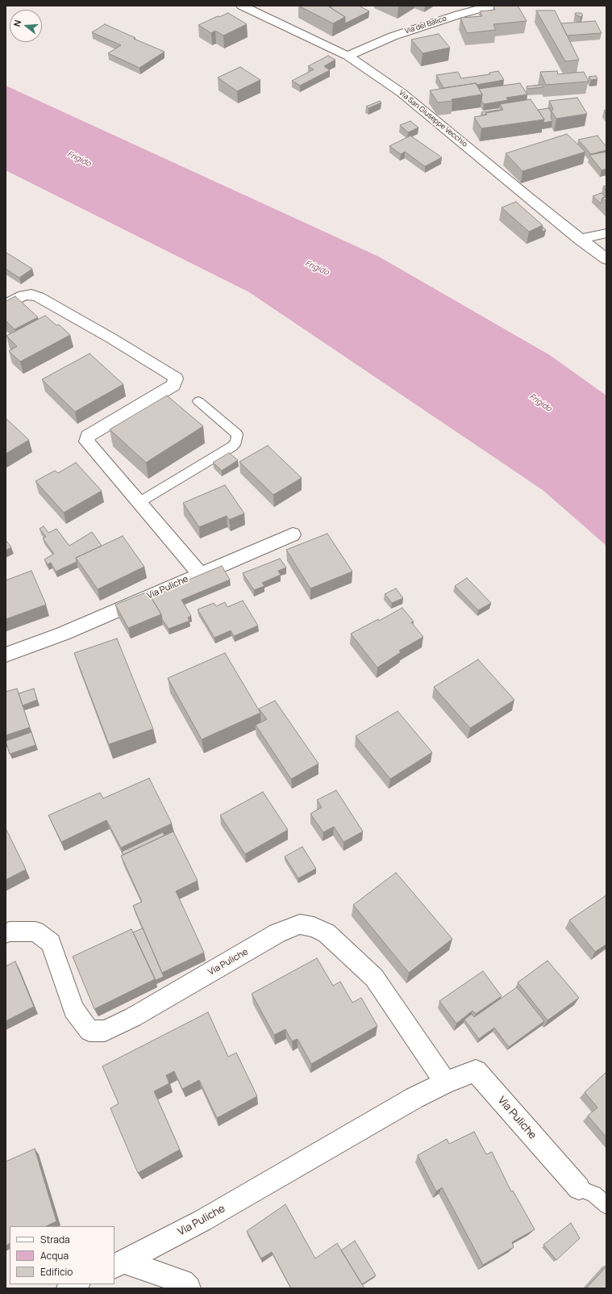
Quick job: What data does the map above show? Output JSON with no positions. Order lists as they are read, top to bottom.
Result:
{
  "streets": {
    "street": ["Via del Balico", "Via San Giuseppe Vecchio", "Via Puliche"]
  },
  "crossings": [
    ["Via del Balico", "Via San Giuseppe Vecchio"]
  ],
  "water": ["Frigido"],
  "legend": ["Strada", "Acqua", "Edificio"],
  "north": "left"
}
